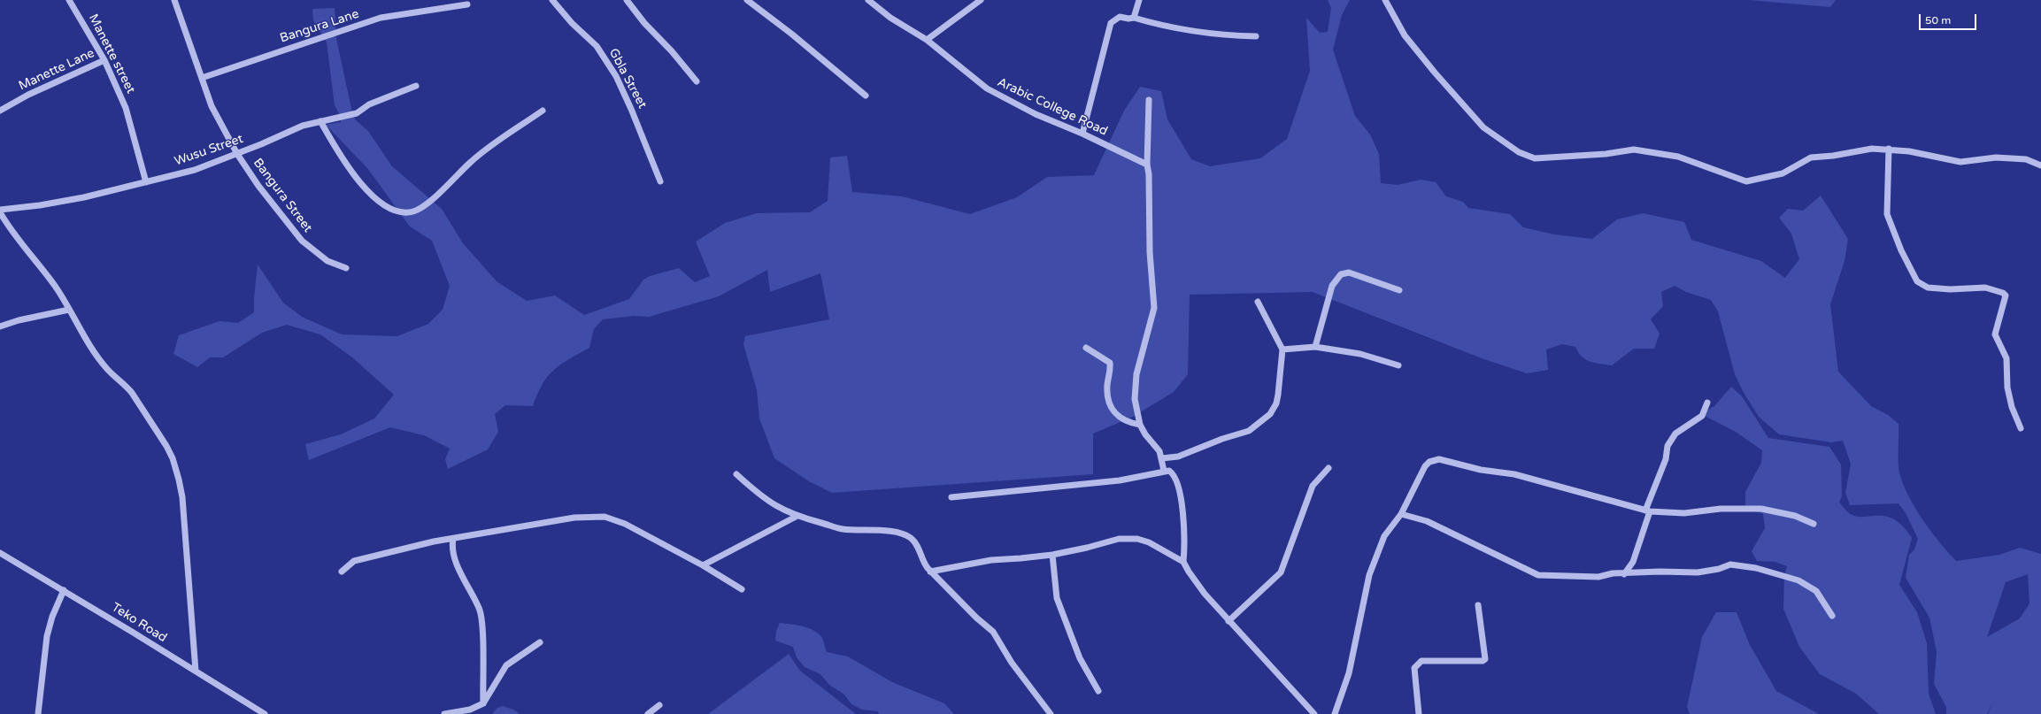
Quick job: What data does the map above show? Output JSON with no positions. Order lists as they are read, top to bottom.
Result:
{
  "streets": {
    "street": [
      "Bangura Lane",
      "Manette street",
      "Manette Lane",
      "Gbla Street",
      "Arabic College Road",
      "Wusu Street",
      "Bangura Street",
      "Teko Road"
    ]
  },
  "crossings": [
    ["Bangura Lane", "Bangura Street"],
    ["Manette street", "Manette Lane"],
    ["Manette street", "Wusu Street"],
    ["Wusu Street", "Bangura Street"]
  ],
  "scale_bar": "50 m"
}
